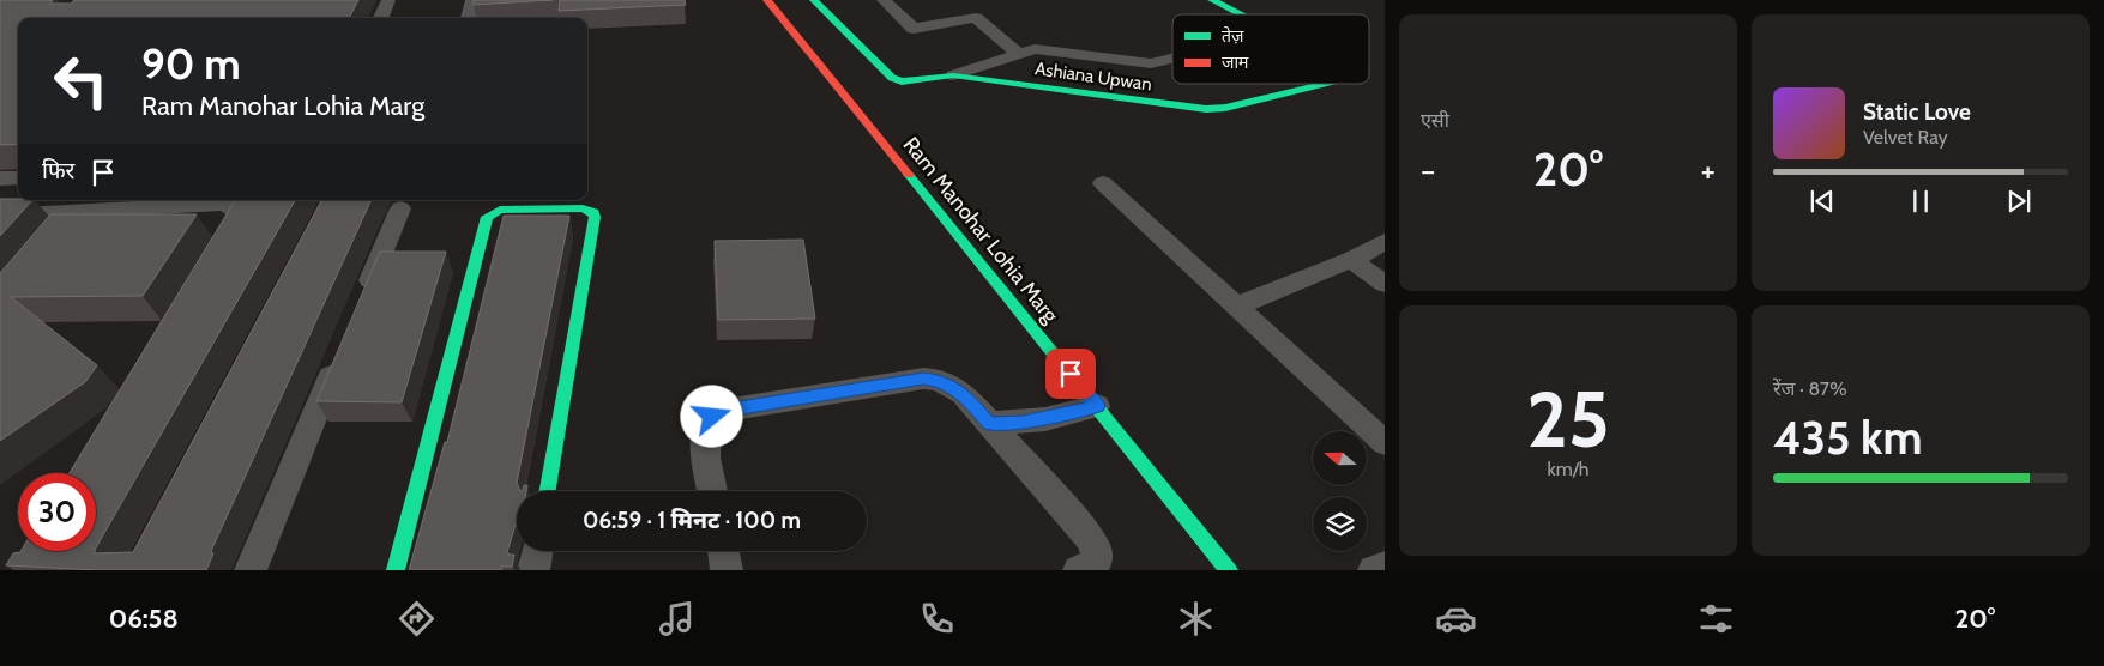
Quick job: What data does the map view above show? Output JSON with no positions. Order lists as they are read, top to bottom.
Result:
{
  "streets": {
    "street": ["Ashiana Upwan", "Ram Manohar Lohia Marg"]
  },
  "legend": ["तेज़", "जाम"],
  "north": "left",
  "page": {
    "tile": [
      "एसी",
      ["25", "km/h"],
      ["रेंज · 87%", "435 km"]
    ],
    "turn": ["90 m", "Ram Manohar Lohia Marg"],
    "song": ["Static Love", "Velvet Ray"],
    "then": "फिर",
    "heat": ["−", "20°", "+"],
    "limit": "30",
    "trip": "06:59 · 1 मिनट · 100 m",
    "tabs": ["06:58", "20°"]
  }
}
